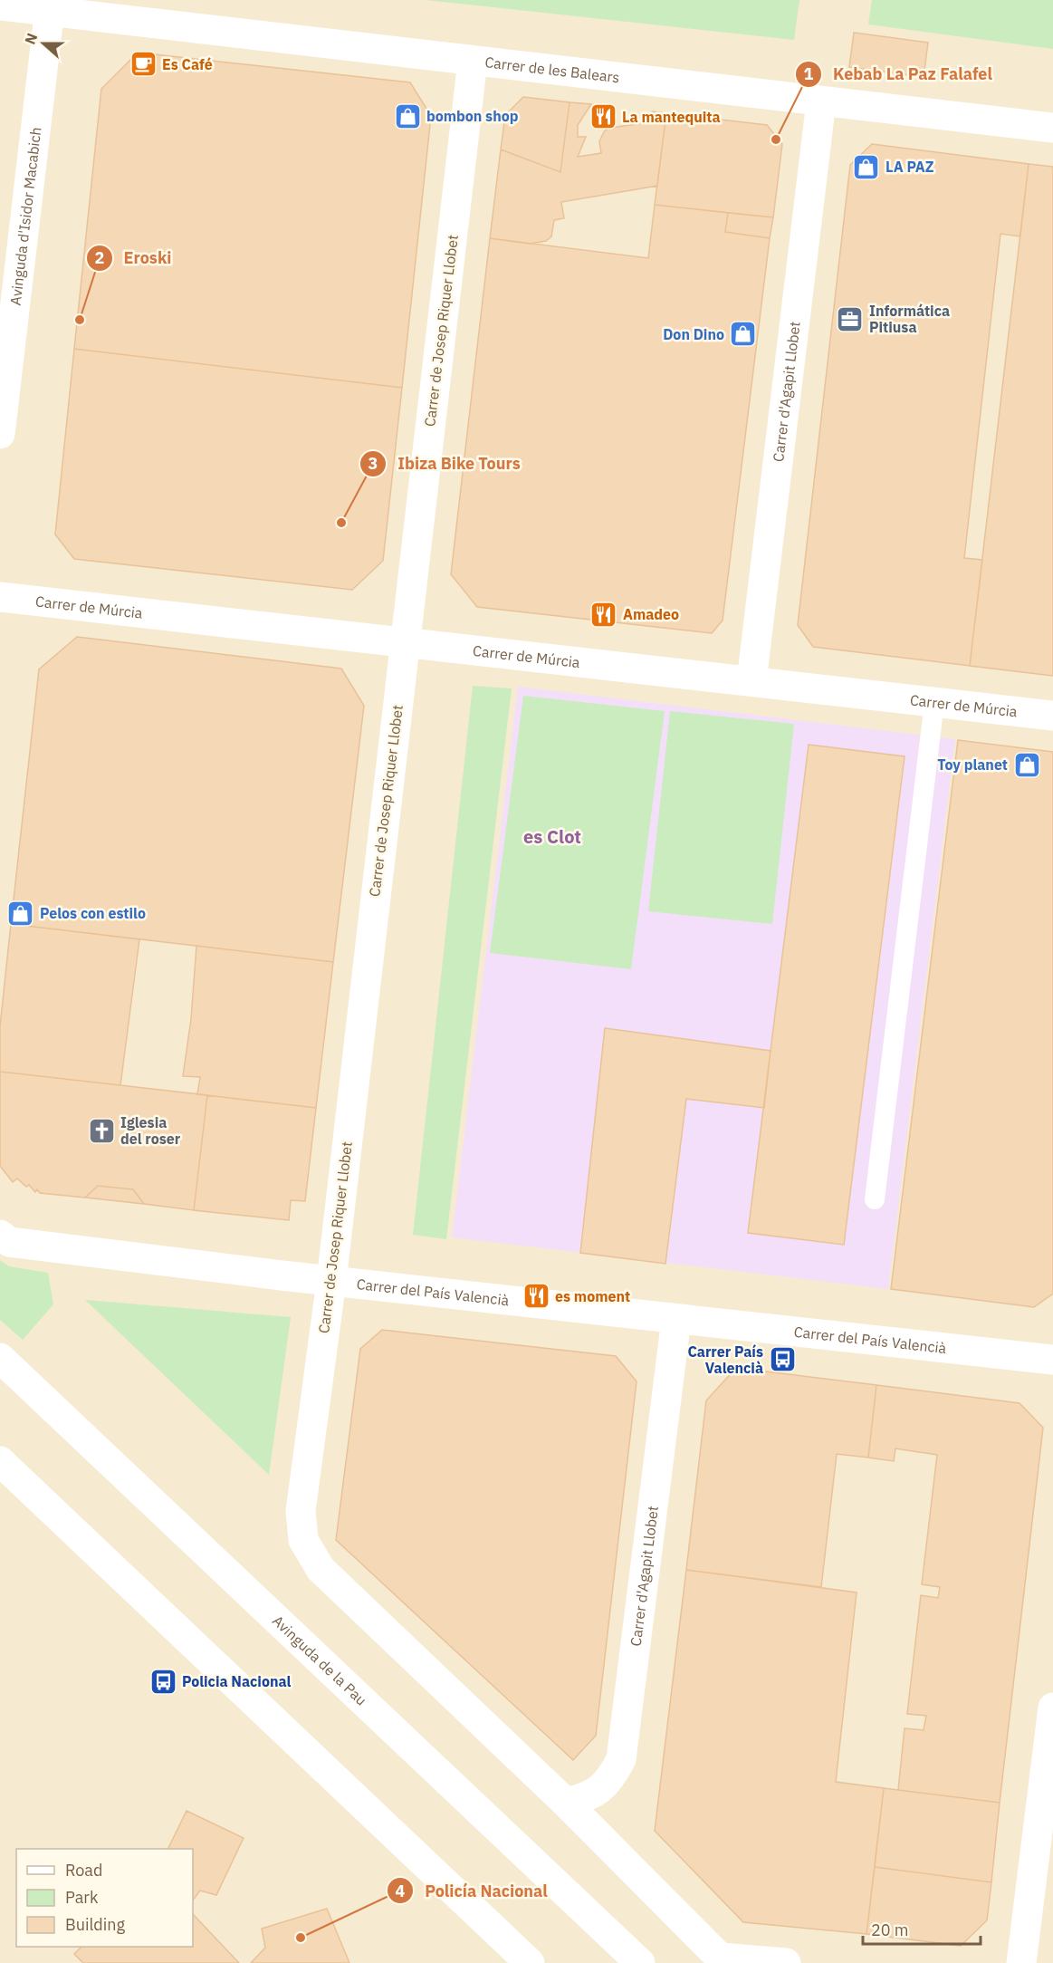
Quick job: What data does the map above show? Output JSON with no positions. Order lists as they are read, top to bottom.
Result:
{
  "streets": {
    "street": [
      "Carrer de les Balears",
      "Avinguda d'Isidor Macabich",
      "Carrer de Josep Riquer Llobet",
      "Carrer d'Agapit Llobet",
      "Carrer de Múrcia",
      "Carrer del País Valencià",
      "Avinguda de la Pau"
    ]
  },
  "crossings": [
    ["Carrer de les Balears", "Avinguda d'Isidor Macabich"],
    ["Carrer de les Balears", "Carrer de Josep Riquer Llobet"],
    ["Carrer de les Balears", "Carrer d'Agapit Llobet"],
    ["Carrer de Josep Riquer Llobet", "Carrer d'Agapit Llobet"],
    ["Carrer de Josep Riquer Llobet", "Carrer de Múrcia"],
    ["Carrer de Josep Riquer Llobet", "Carrer del País Valencià"],
    ["Carrer d'Agapit Llobet", "Carrer de Múrcia"],
    ["Carrer d'Agapit Llobet", "Carrer del País Valencià"]
  ],
  "districts": ["es Clot"],
  "places": {
    "cafe": ["Es Café"],
    "shop": [
      "bombon shop",
      "LA PAZ",
      "Don Dino",
      "Toy planet",
      "Pelos con estilo"
    ],
    "restaurant": ["La mantequita", "Amadeo", "es moment"],
    "other": [
      "Kebab La Paz Falafel",
      "Eroski",
      "Ibiza Bike Tours",
      "Policía Nacional"
    ],
    "office": ["Informática Pitiusa"],
    "church": ["Iglesia del roser"],
    "bus stop": ["Carrer País Valencià", "Policia Nacional"]
  },
  "legend": ["Road", "Park", "Building"],
  "scale_bar": "20 m",
  "north": "left"
}
